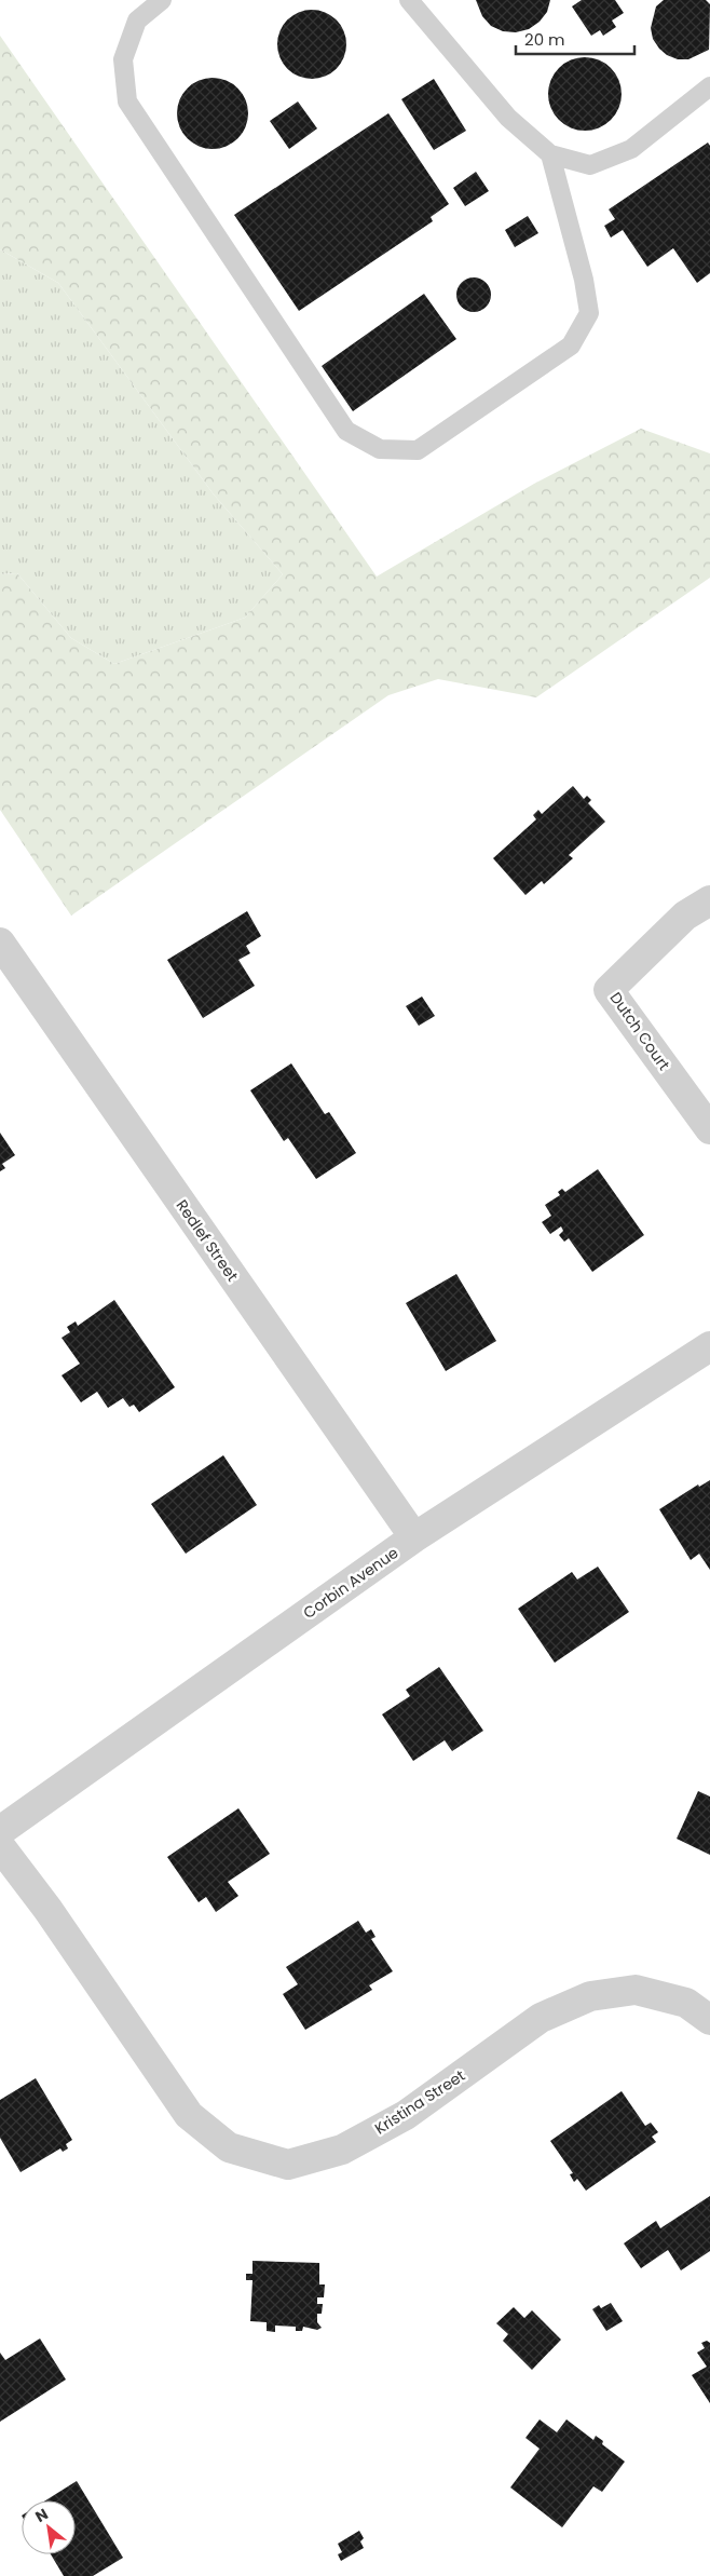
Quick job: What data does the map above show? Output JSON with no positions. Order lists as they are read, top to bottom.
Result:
{
  "streets": {
    "street": [
      "Dutch Court",
      "Redlef Street",
      "Corbin Avenue",
      "Kristina Street"
    ]
  },
  "crossings": [
    ["Redlef Street", "Corbin Avenue"]
  ],
  "scale_bar": "20 m",
  "north": "top left"
}
